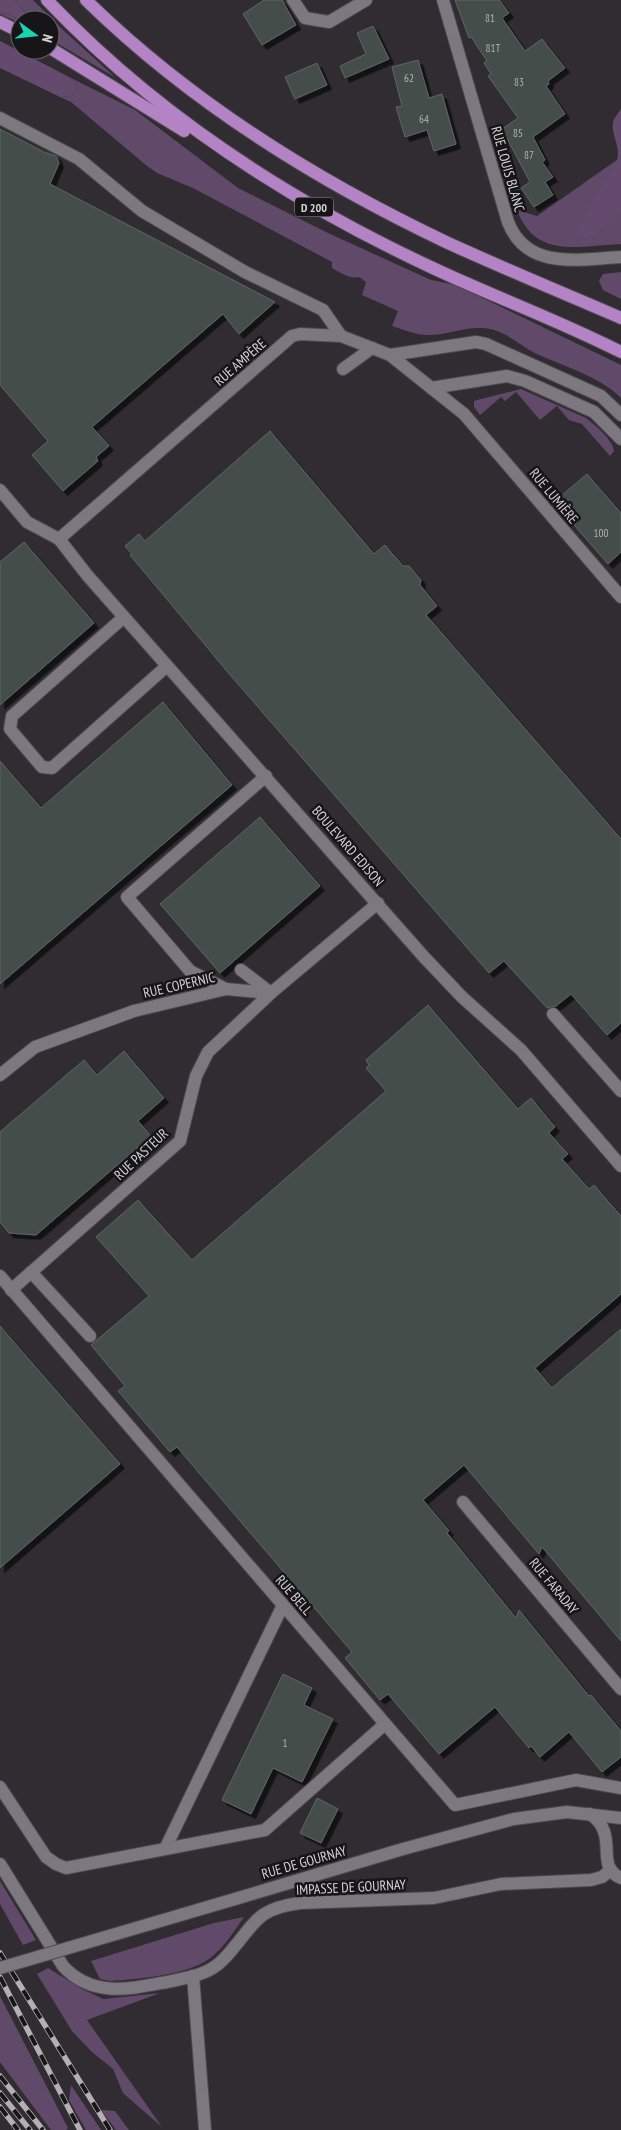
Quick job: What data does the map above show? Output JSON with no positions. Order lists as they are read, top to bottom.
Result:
{
  "streets": {
    "main road": ["D 200"],
    "street": [
      "RUE LOUIS BLANC",
      "RUE AMPÈRE",
      "RUE LUMIÈRE",
      "BOULEVARD EDISON",
      "RUE COPERNIC",
      "RUE PASTEUR",
      "RUE FARADAY",
      "RUE BELL",
      "RUE DE GOURNAY",
      "IMPASSE DE GOURNAY"
    ]
  },
  "crossings": [
    ["RUE AMPÈRE", "RUE LUMIÈRE"],
    ["RUE AMPÈRE", "BOULEVARD EDISON"],
    ["RUE COPERNIC", "RUE PASTEUR"],
    ["RUE PASTEUR", "RUE BELL"]
  ],
  "house_numbers": [
    "81",
    "81T",
    "62",
    "83",
    "64",
    "85",
    "87",
    "100",
    "1"
  ],
  "north": "right"
}
